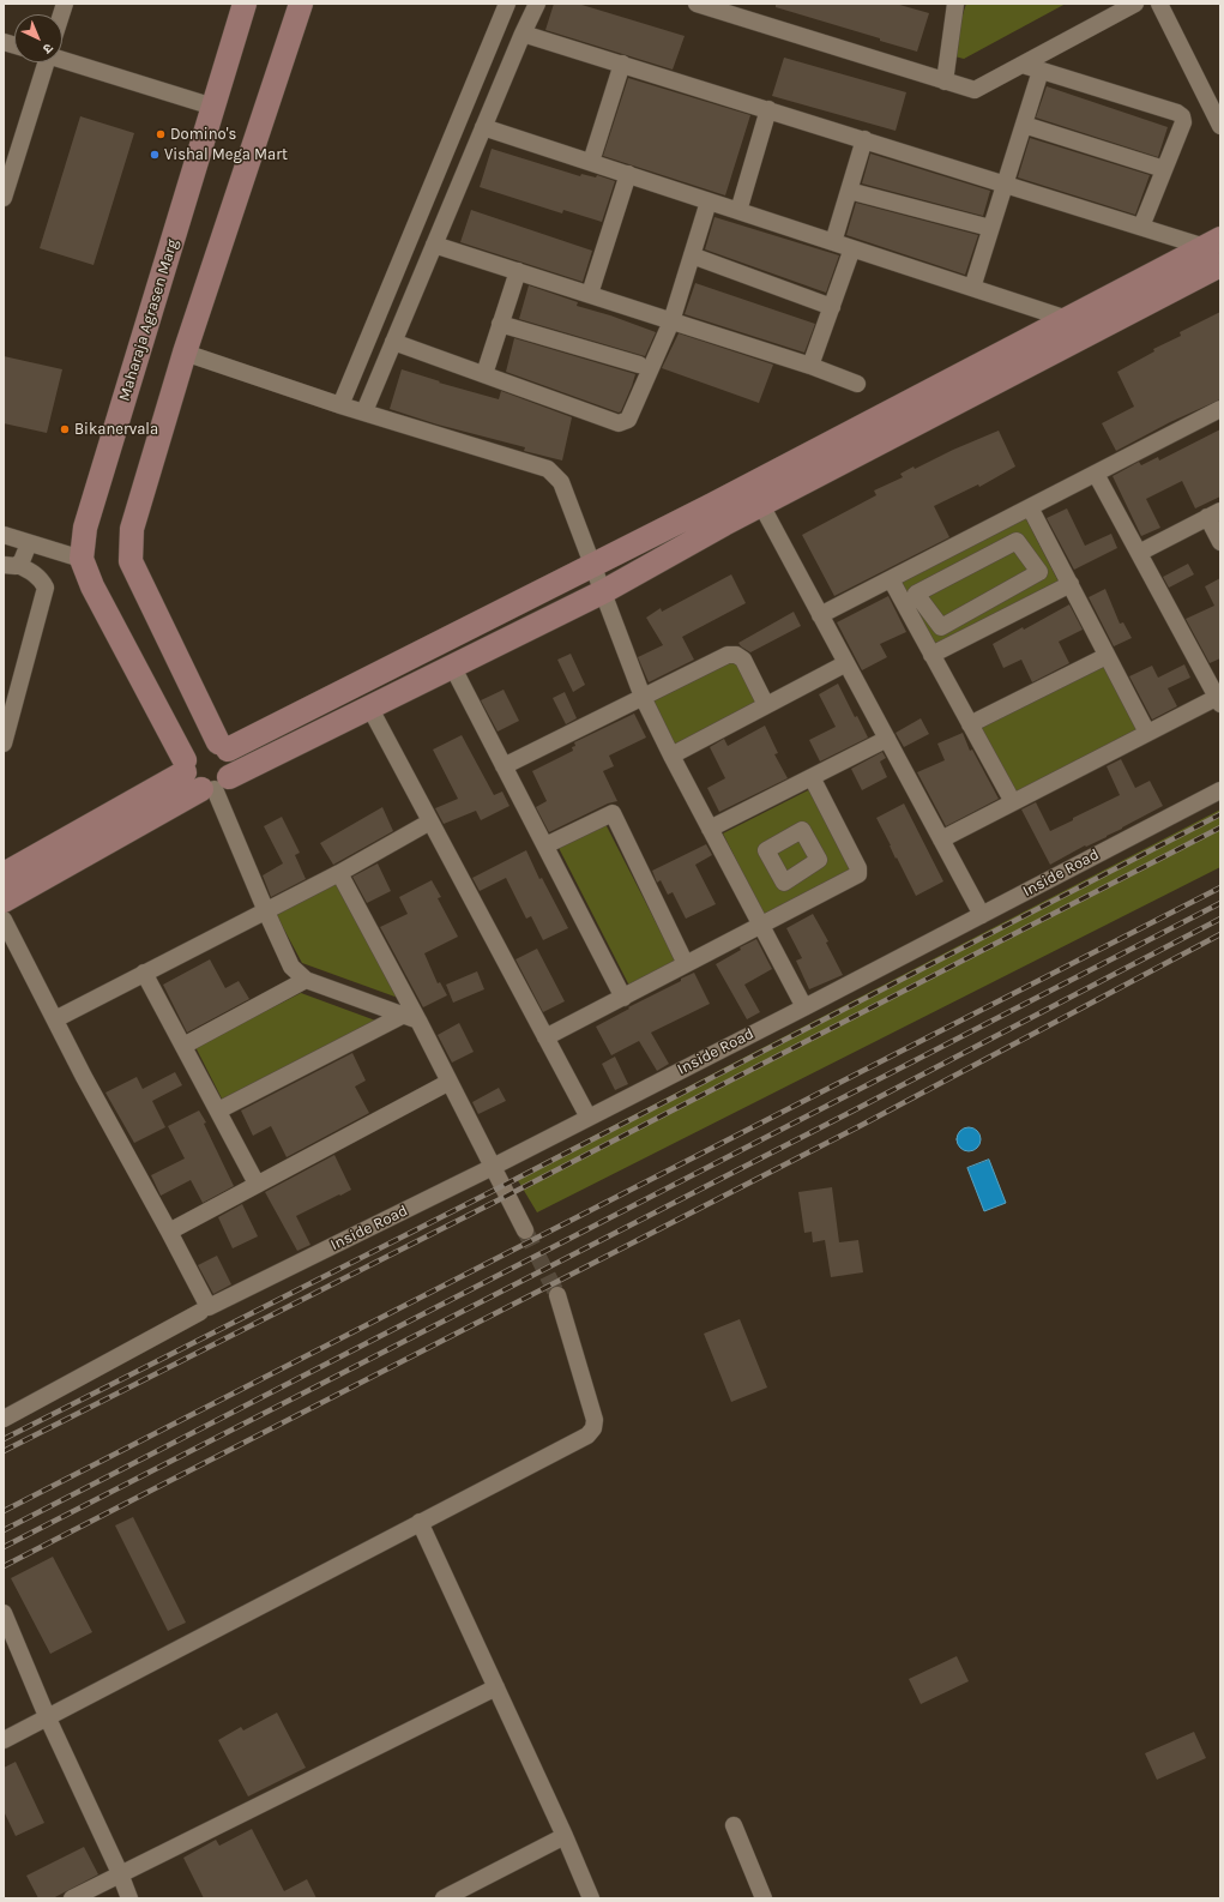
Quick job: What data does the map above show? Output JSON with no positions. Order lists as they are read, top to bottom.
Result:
{
  "streets": {
    "street": ["Maharaja Agrasen Marg", "Inside Road"]
  },
  "places": ["Domino's", "Vishal Mega Mart", "Bikanervala"],
  "north": "bottom right"
}
